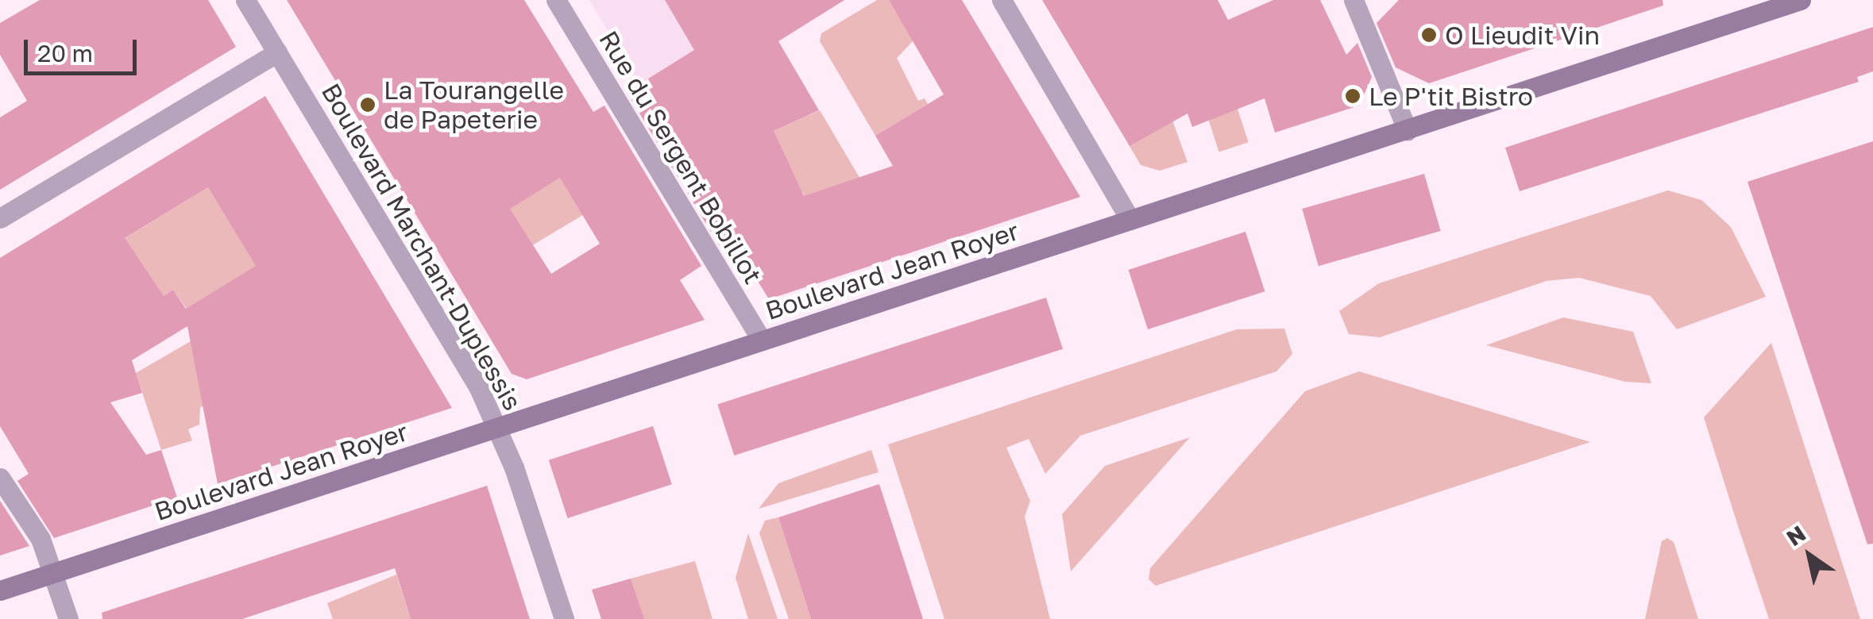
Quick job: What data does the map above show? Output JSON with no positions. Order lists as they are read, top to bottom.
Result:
{
  "streets": {
    "street": ["Rue du Sergent Bobillot", "Boulevard Marchant-Duplessis", "Boulevard Jean Royer"]
  },
  "crossings": [
    ["Rue du Sergent Bobillot", "Boulevard Jean Royer"],
    ["Boulevard Marchant-Duplessis", "Boulevard Jean Royer"]
  ],
  "places": ["O Lieudit Vin", "Le P'tit Bistro", "La Tourangelle de Papeterie"],
  "scale_bar": "20 m",
  "north": "top left"
}
